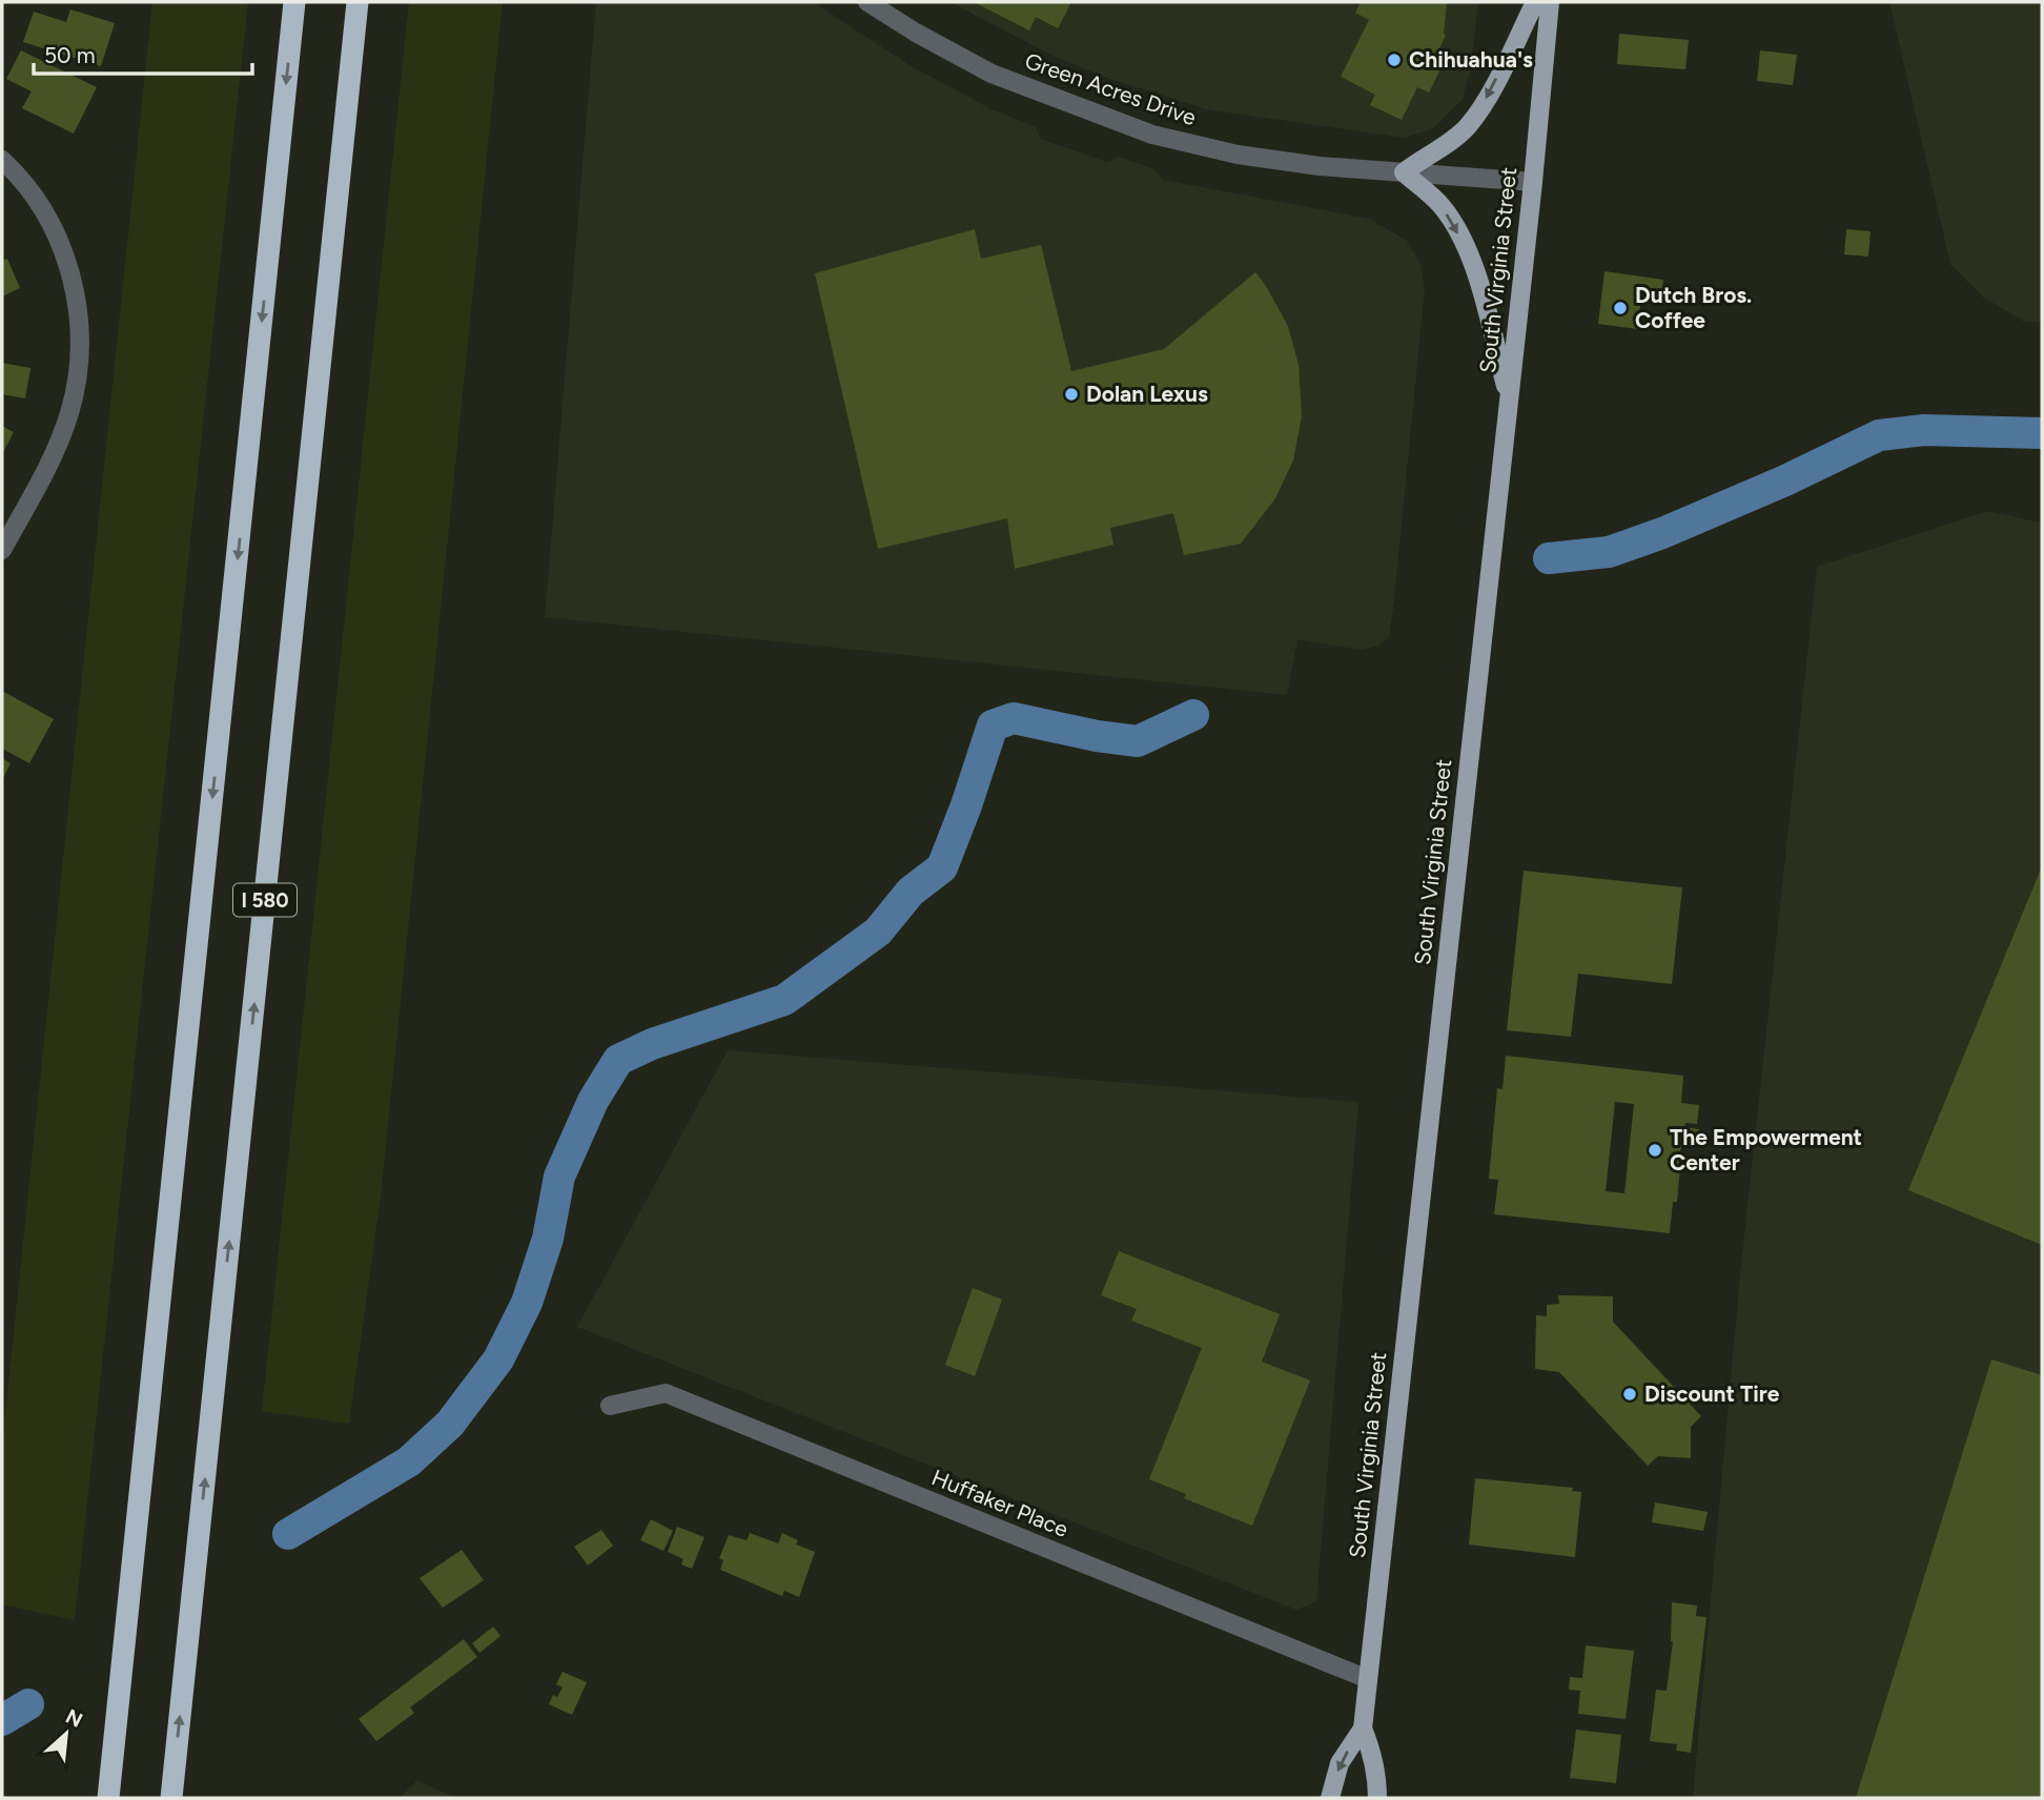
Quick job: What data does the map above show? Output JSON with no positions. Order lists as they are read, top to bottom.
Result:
{
  "streets": {
    "highway": ["I 580"],
    "main road": ["South Virginia Street"],
    "street": ["Green Acres Drive", "Huffaker Place"]
  },
  "crossings": [
    ["Green Acres Drive", "South Virginia Street"],
    ["South Virginia Street", "Huffaker Place"]
  ],
  "places": [
    "Chihuahua's",
    "Dutch Bros. Coffee",
    "Dolan Lexus",
    "The Empowerment Center",
    "Discount Tire"
  ],
  "scale_bar": "50 m",
  "north": "top right"
}
